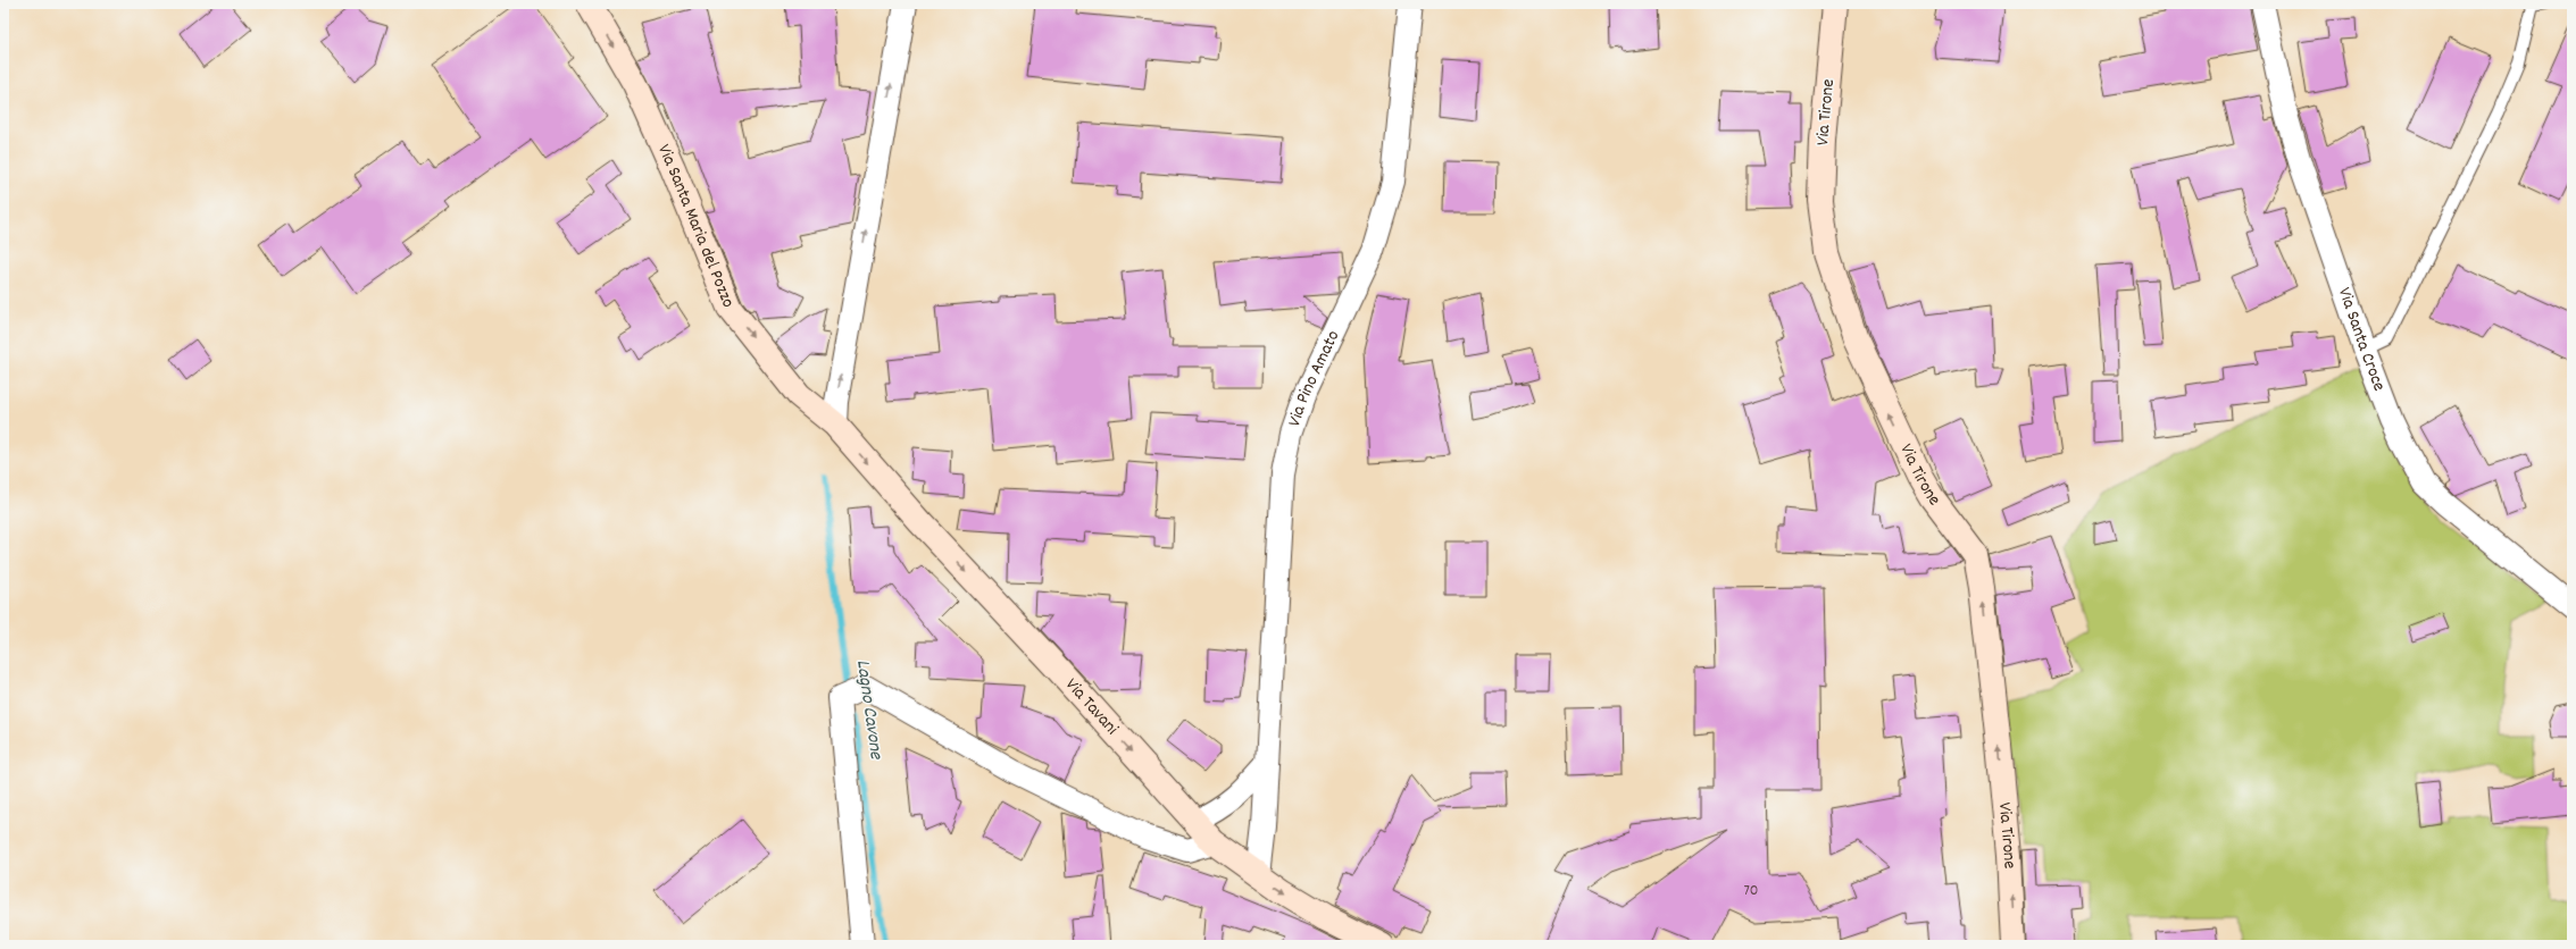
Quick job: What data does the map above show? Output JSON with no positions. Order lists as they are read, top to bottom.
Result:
{
  "streets": {
    "street": [
      "Via Tirone",
      "Via Santa Maria del Pozzo",
      "Via Santa Croce",
      "Via Pino Amato",
      "Via Tavani"
    ]
  },
  "crossings": [
    ["Via Santa Maria del Pozzo", "Via Tavani"],
    ["Via Pino Amato", "Via Tavani"]
  ],
  "one_way": ["Via Tirone", "Via Santa Maria del Pozzo", "Via Tavani"],
  "water": ["Lagno Cavone"],
  "house_numbers": ["70"]
}
